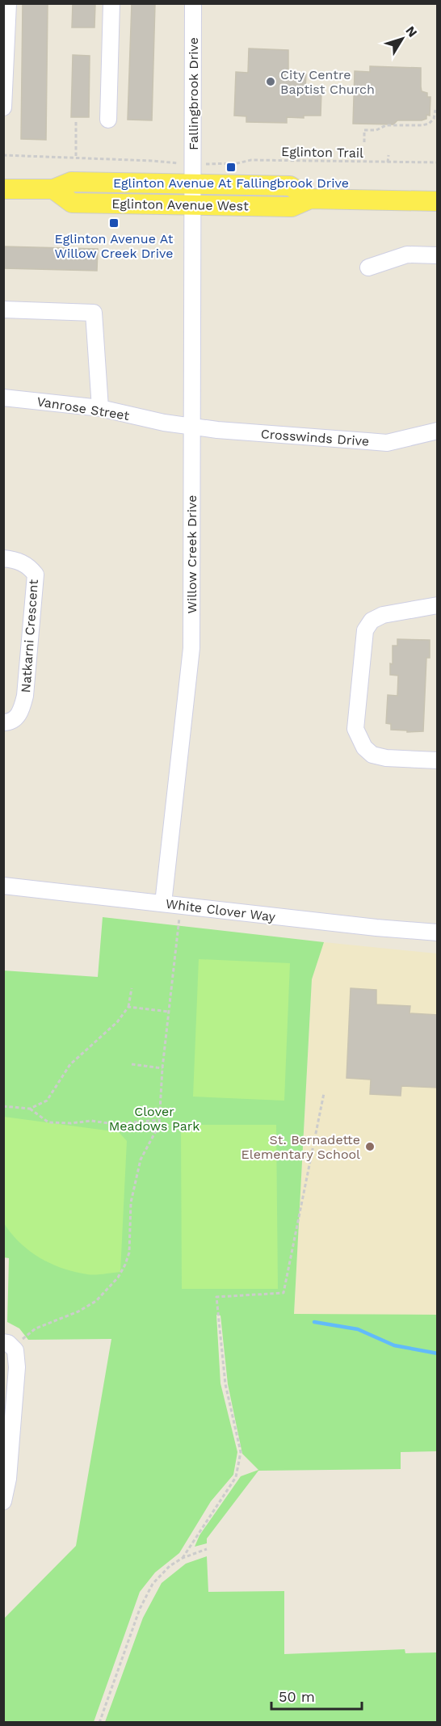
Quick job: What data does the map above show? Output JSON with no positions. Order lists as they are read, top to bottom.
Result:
{
  "streets": {
    "main road": ["Eglinton Avenue West"],
    "street": [
      "Fallingbrook Drive",
      "Vanrose Street",
      "Crosswinds Drive",
      "Willow Creek Drive",
      "Natkarni Crescent",
      "White Clover Way"
    ],
    "path": ["Eglinton Trail"]
  },
  "crossings": [
    ["Fallingbrook Drive", "Eglinton Avenue West"],
    ["Fallingbrook Drive", "Willow Creek Drive"],
    ["Eglinton Avenue West", "Willow Creek Drive"],
    ["Vanrose Street", "Crosswinds Drive"],
    ["Vanrose Street", "Willow Creek Drive"],
    ["Crosswinds Drive", "Willow Creek Drive"],
    ["Willow Creek Drive", "White Clover Way"]
  ],
  "parks": ["Clover Meadows Park"],
  "places": {
    "other": ["City Centre Baptist Church", "St. Bernadette Elementary School"],
    "transit": ["Eglinton Avenue At Fallingbrook Drive", "Eglinton Avenue At Willow Creek Drive"]
  },
  "scale_bar": "50 m",
  "north": "top right"
}
